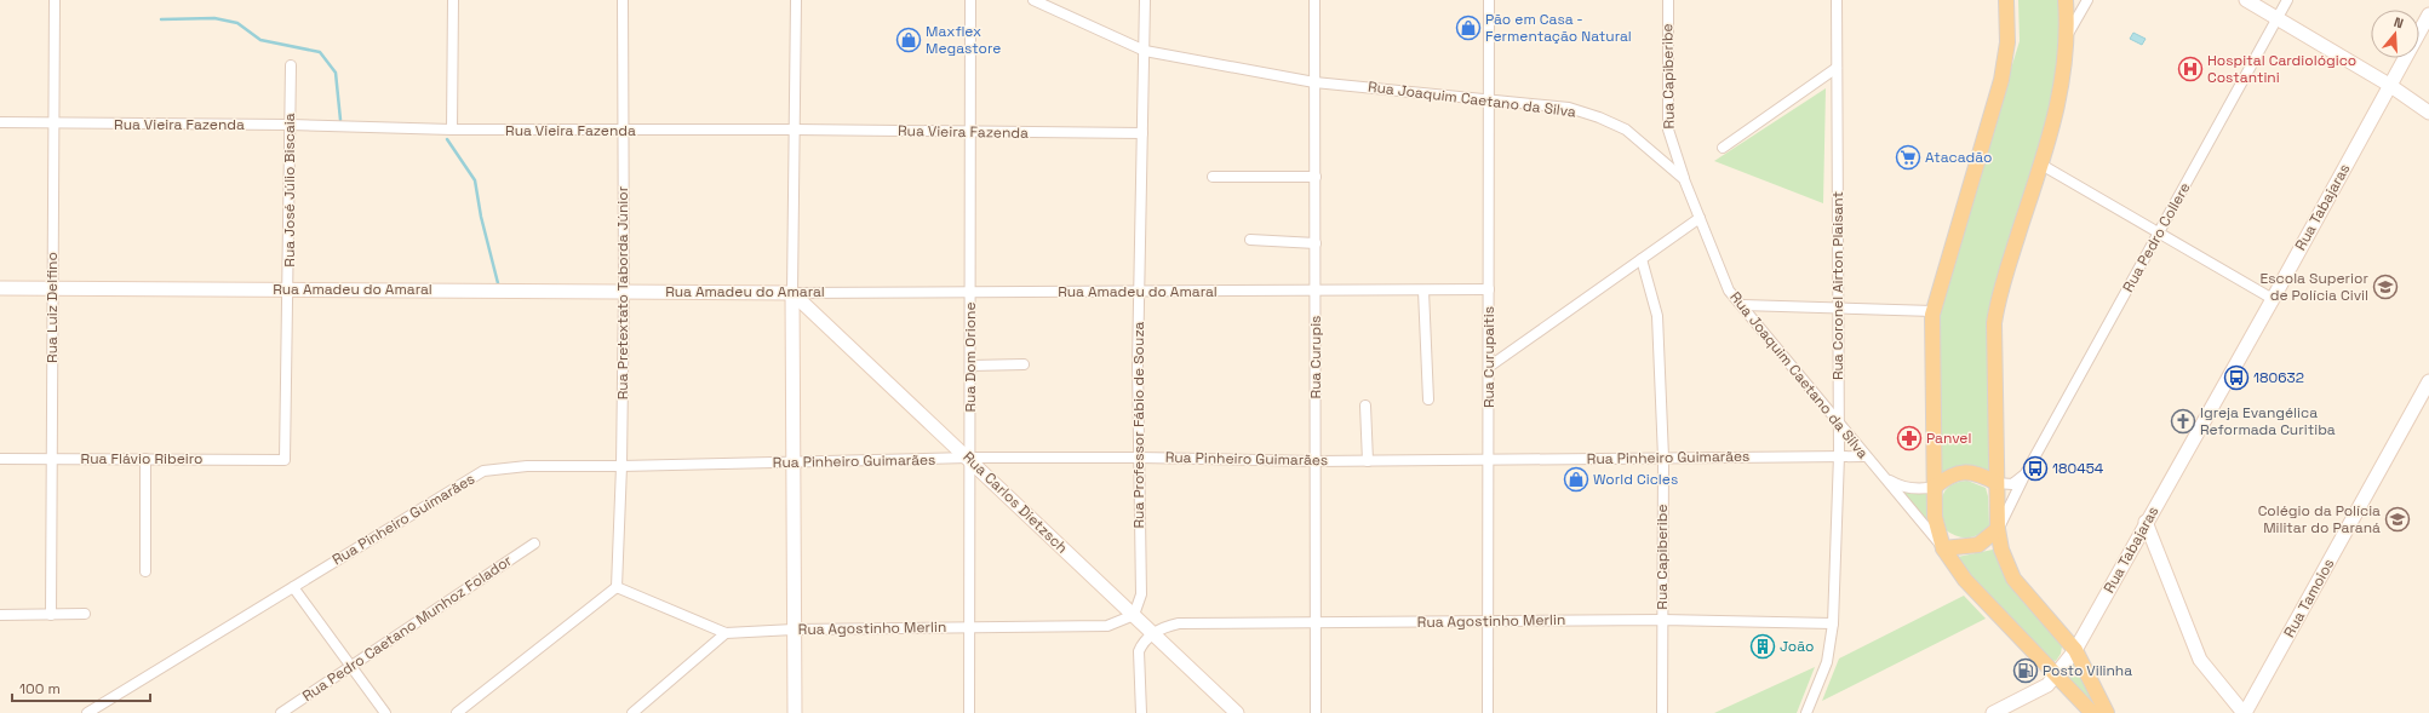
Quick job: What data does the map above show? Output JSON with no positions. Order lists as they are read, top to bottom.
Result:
{
  "streets": {
    "street": [
      "Rua Capiberibe",
      "Rua Joaquim Caetano da Silva",
      "Rua Vieira Fazenda",
      "Rua José Júlio Biscaia",
      "Rua Tabajaras",
      "Rua Pedro Collere",
      "Rua Coronel Airton Plaisant",
      "Rua Amadeu do Amaral",
      "Rua Pretextato Taborda Júnior",
      "Rua Luiz Delfino",
      "Rua Dom Orione",
      "Rua Curupis",
      "Rua Curupaitis",
      "Rua Professor Fábio de Souza",
      "Rua Pinheiro Guimarães",
      "Rua Flávio Ribeiro",
      "Rua Carlos Dietzsch",
      "Rua Tamoios",
      "Rua Agostinho Merlin",
      "Rua Pedro Caetano Munhoz Folador"
    ]
  },
  "crossings": [
    ["Rua Capiberibe", "Rua Joaquim Caetano da Silva"],
    ["Rua Capiberibe", "Rua Pinheiro Guimarães"],
    ["Rua Capiberibe", "Rua Agostinho Merlin"],
    ["Rua Joaquim Caetano da Silva", "Rua Pedro Collere"],
    ["Rua Joaquim Caetano da Silva", "Rua Coronel Airton Plaisant"],
    ["Rua Joaquim Caetano da Silva", "Rua Curupis"],
    ["Rua Joaquim Caetano da Silva", "Rua Curupaitis"],
    ["Rua Joaquim Caetano da Silva", "Rua Professor Fábio de Souza"],
    ["Rua Joaquim Caetano da Silva", "Rua Pinheiro Guimarães"],
    ["Rua Vieira Fazenda", "Rua José Júlio Biscaia"],
    ["Rua Vieira Fazenda", "Rua Pretextato Taborda Júnior"],
    ["Rua Vieira Fazenda", "Rua Luiz Delfino"],
    ["Rua Vieira Fazenda", "Rua Dom Orione"],
    ["Rua Vieira Fazenda", "Rua Professor Fábio de Souza"],
    ["Rua José Júlio Biscaia", "Rua Amadeu do Amaral"],
    ["Rua José Júlio Biscaia", "Rua Flávio Ribeiro"],
    ["Rua Coronel Airton Plaisant", "Rua Pinheiro Guimarães"],
    ["Rua Coronel Airton Plaisant", "Rua Agostinho Merlin"],
    ["Rua Amadeu do Amaral", "Rua Pretextato Taborda Júnior"],
    ["Rua Amadeu do Amaral", "Rua Luiz Delfino"],
    ["Rua Amadeu do Amaral", "Rua Dom Orione"],
    ["Rua Amadeu do Amaral", "Rua Curupis"],
    ["Rua Amadeu do Amaral", "Rua Curupaitis"],
    ["Rua Amadeu do Amaral", "Rua Professor Fábio de Souza"],
    ["Rua Amadeu do Amaral", "Rua Carlos Dietzsch"],
    ["Rua Pretextato Taborda Júnior", "Rua Pinheiro Guimarães"],
    ["Rua Pretextato Taborda Júnior", "Rua Agostinho Merlin"],
    ["Rua Luiz Delfino", "Rua Flávio Ribeiro"],
    ["Rua Dom Orione", "Rua Pinheiro Guimarães"],
    ["Rua Dom Orione", "Rua Carlos Dietzsch"],
    ["Rua Dom Orione", "Rua Agostinho Merlin"],
    ["Rua Curupis", "Rua Pinheiro Guimarães"],
    ["Rua Curupis", "Rua Agostinho Merlin"],
    ["Rua Curupaitis", "Rua Pinheiro Guimarães"],
    ["Rua Curupaitis", "Rua Agostinho Merlin"],
    ["Rua Professor Fábio de Souza", "Rua Pinheiro Guimarães"],
    ["Rua Professor Fábio de Souza", "Rua Carlos Dietzsch"],
    ["Rua Professor Fábio de Souza", "Rua Agostinho Merlin"],
    ["Rua Pinheiro Guimarães", "Rua Carlos Dietzsch"],
    ["Rua Carlos Dietzsch", "Rua Agostinho Merlin"]
  ],
  "places": {
    "shop": ["Pão em Casa - Fermentação Natural", "Maxflex Megastore", "World Cicles"],
    "hospital": ["Hospital Cardiológico Costantini"],
    "supermarket": ["Atacadão"],
    "school or university": ["Escola Superior de Polícia Civil", "Colégio da Polícia Militar do Paraná"],
    "bus stop": ["180632", "180454"],
    "church": ["Igreja Evangélica Reformada Curitiba"],
    "pharmacy": ["Panvel"],
    "building": ["João"],
    "fuel station": ["Posto Vilinha"]
  },
  "scale_bar": "100 m",
  "north": "top"
}
